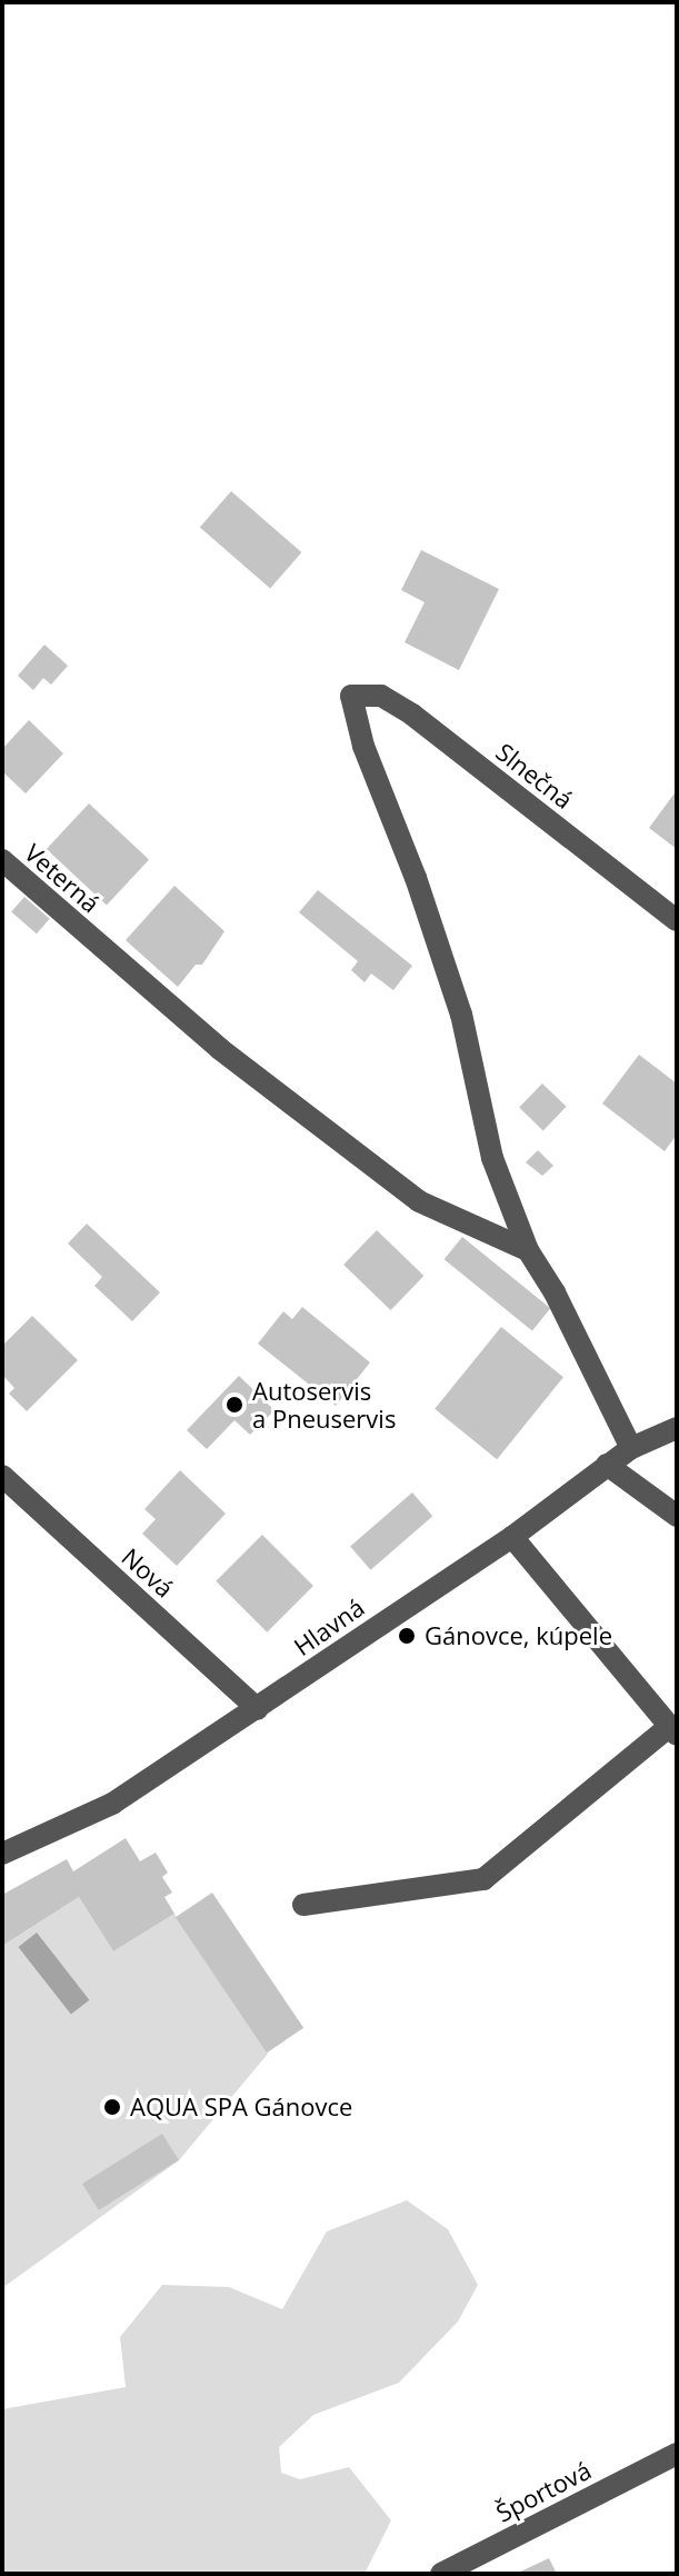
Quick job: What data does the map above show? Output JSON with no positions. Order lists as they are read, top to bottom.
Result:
{
  "streets": {
    "street": [
      "Slnečná",
      "Veterná",
      "Nová",
      "Hlavná",
      "Športová"
    ]
  },
  "crossings": [
    ["Slnečná", "Veterná"],
    ["Nová", "Hlavná"]
  ],
  "places": ["Autoservis a Pneuservis", "Gánovce, kúpele", "AQUA SPA Gánovce"]
}
